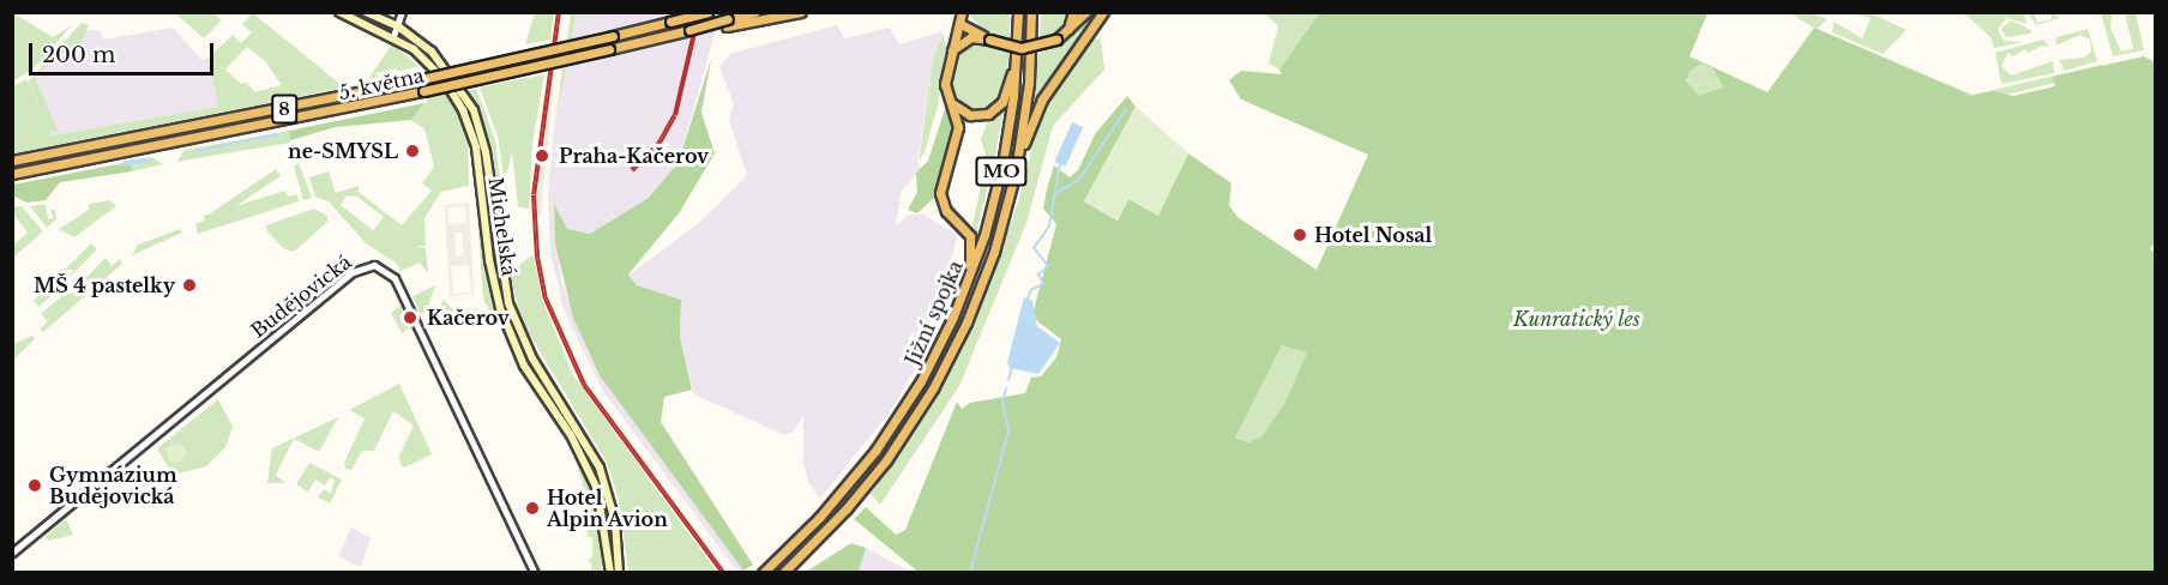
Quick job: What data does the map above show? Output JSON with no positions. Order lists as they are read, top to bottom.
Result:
{
  "streets": {
    "highway": [
      "5. května",
      "8",
      "MO",
      "Jižní spojka"
    ],
    "main road": ["Michelská"],
    "street": ["Budějovická"]
  },
  "parks": ["Kunratický les"],
  "places": [
    "ne-SMYSL",
    "Praha-Kačerov",
    "Hotel Nosal",
    "MŠ 4 pastelky",
    "Kačerov",
    "Gymnázium Budějovická",
    "Hotel Alpin Avion"
  ],
  "scale_bar": "200 m"
}
